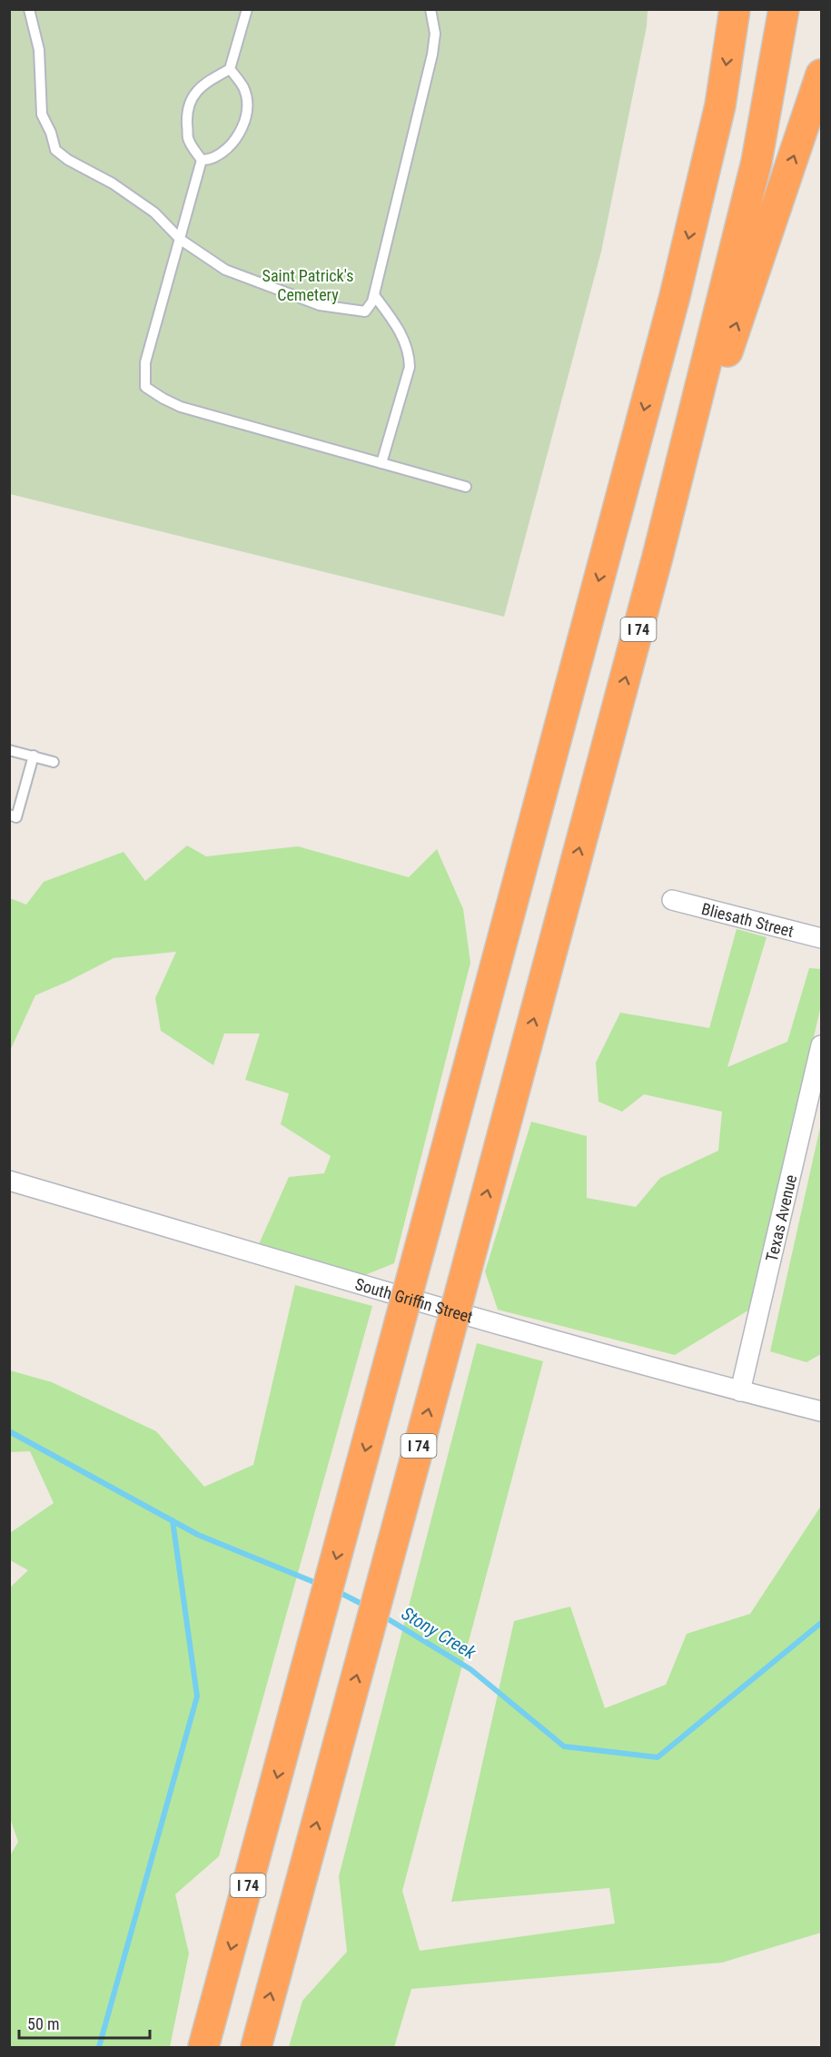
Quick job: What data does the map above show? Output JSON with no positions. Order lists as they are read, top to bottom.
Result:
{
  "streets": {
    "highway": ["I 74"],
    "street": ["Bliesath Street", "Texas Avenue", "South Griffin Street"]
  },
  "crossings": [
    ["Texas Avenue", "South Griffin Street"]
  ],
  "water": ["Stony Creek"],
  "parks": ["Saint Patrick's Cemetery"],
  "scale_bar": "50 m"
}
